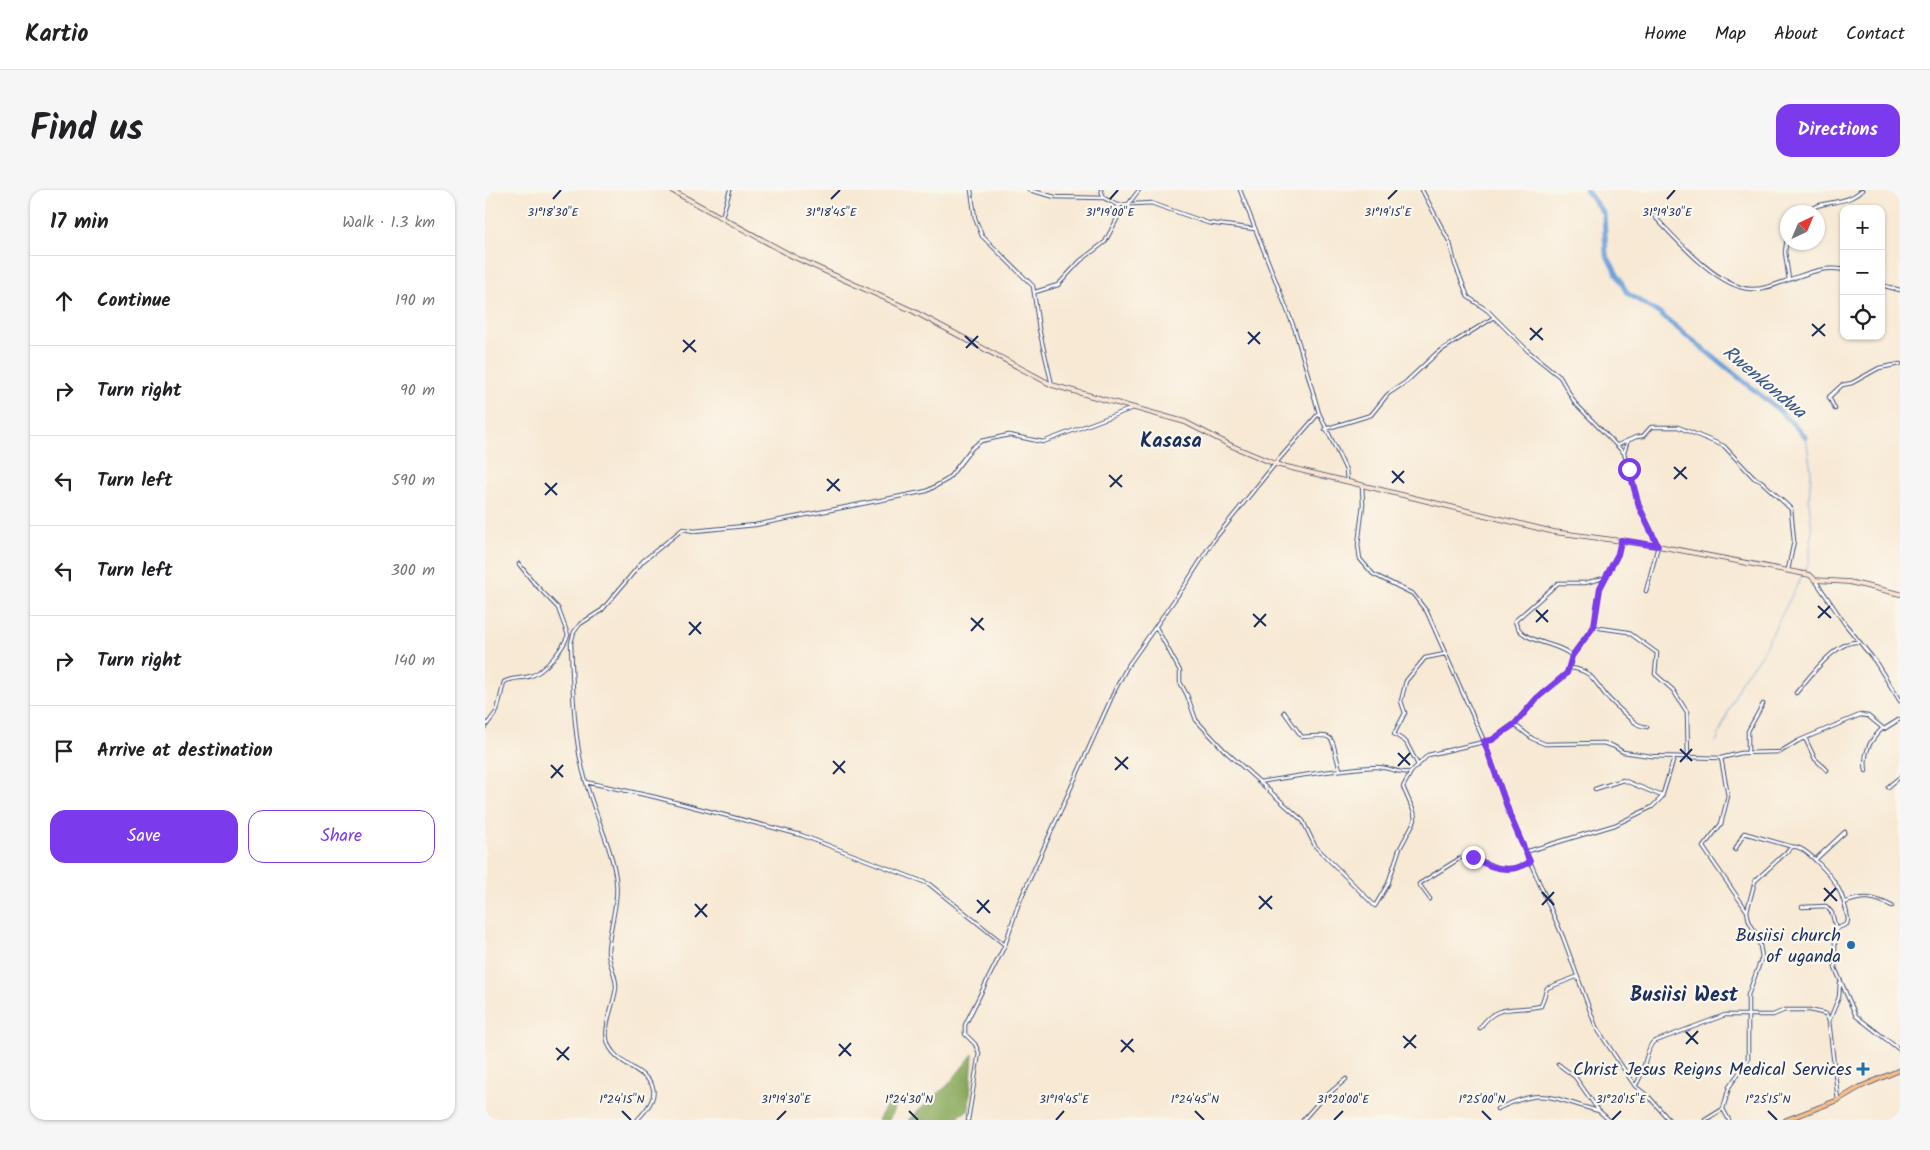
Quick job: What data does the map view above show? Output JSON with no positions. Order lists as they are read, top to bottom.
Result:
{
  "districts": ["Kasasa", "Busiisi West"],
  "water": ["Rwenkondwa"],
  "places": {
    "other": ["Busiisi church of uganda"],
    "health": ["Christ Jesus Reigns Medical Services"]
  },
  "north": "top right",
  "page": {
    "header": "Kartio",
    "nav": [
      "Home",
      "Map",
      "About",
      "Contact"
    ],
    "title": "Find us",
    "buttons": [
      "Directions",
      ["Save", "Share"]
    ],
    "heading": ["17 min", "Walk · 1.3 km"],
    "map_buttons": ["+", "−"],
    "list": [
      ["Continue", "190 m"],
      ["Turn right", "90 m"],
      ["Turn left", "590 m"],
      ["Turn left", "300 m"],
      ["Turn right", "140 m"],
      "Arrive at destination"
    ]
  },
  "coordinates": [
    "31°18'30\"E",
    "31°18'45\"E",
    "31°19'00\"E",
    "31°19'15\"E",
    "31°19'30\"E",
    "31°19'45\"E",
    "31°20'00\"E",
    "31°20'15\"E",
    "1°24'15\"N",
    "1°24'30\"N",
    "1°24'45\"N",
    "1°25'00\"N",
    "1°25'15\"N"
  ]
}
